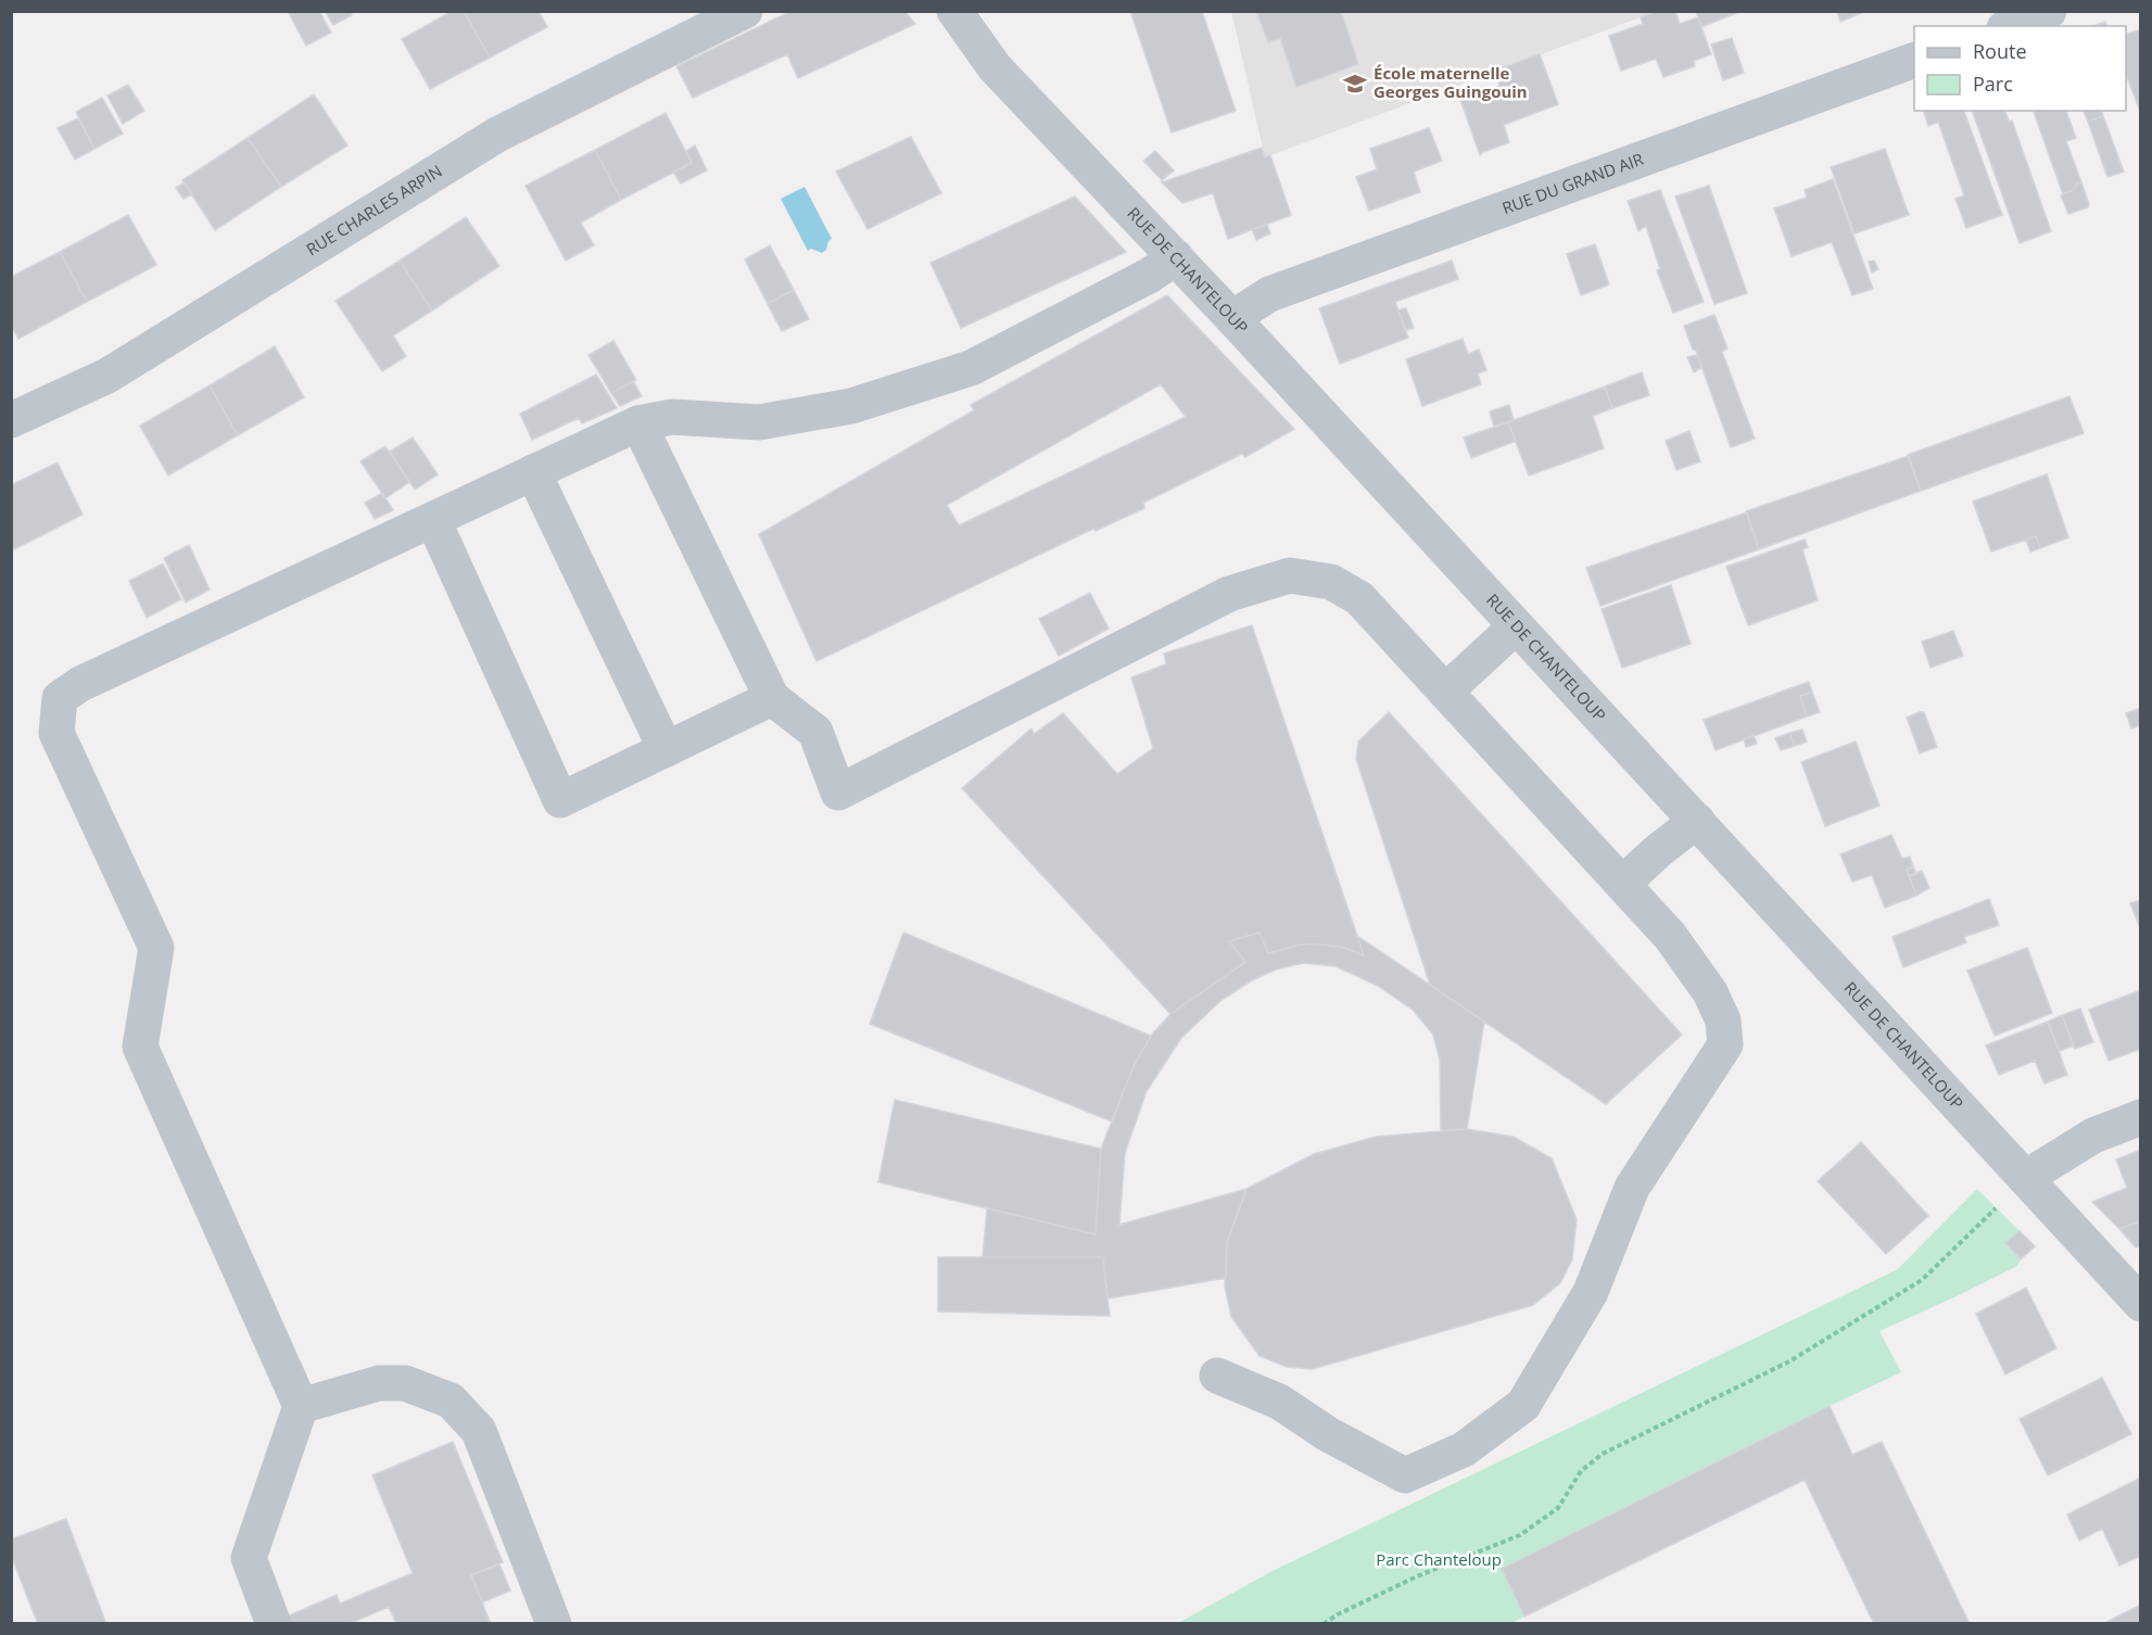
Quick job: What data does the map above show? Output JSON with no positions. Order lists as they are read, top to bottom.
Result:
{
  "streets": {
    "street": ["RUE DU GRAND AIR", "RUE CHARLES ARPIN", "RUE DE CHANTELOUP"]
  },
  "crossings": [
    ["RUE DU GRAND AIR", "RUE DE CHANTELOUP"]
  ],
  "parks": ["Parc Chanteloup"],
  "places": {
    "school or university": ["École maternelle Georges Guingouin"]
  },
  "legend": ["Route", "Parc"]
}
